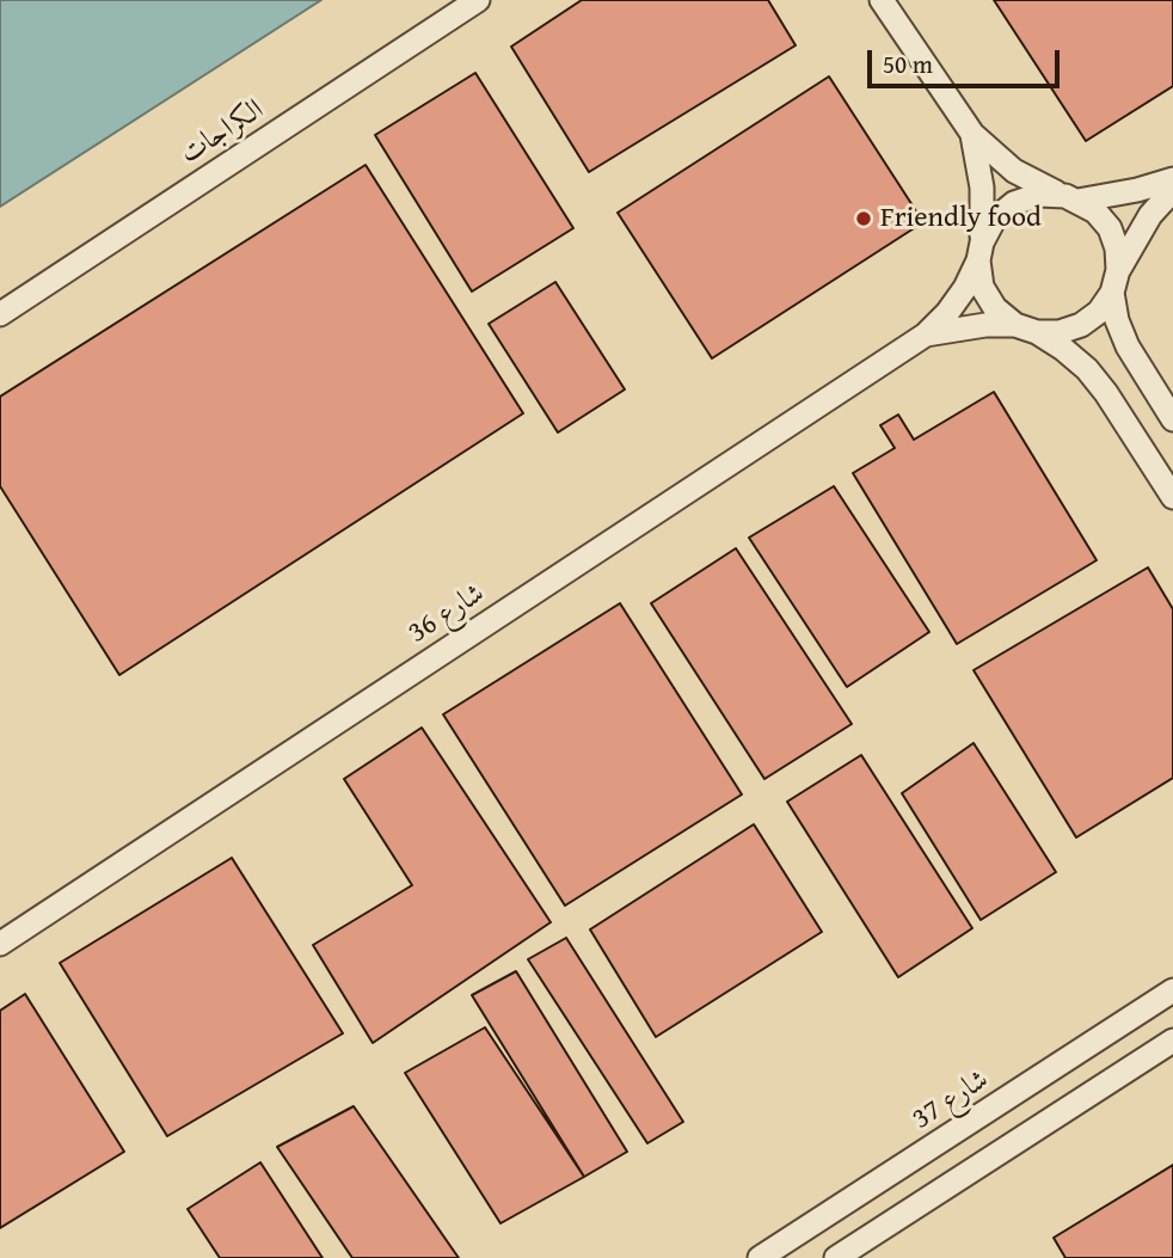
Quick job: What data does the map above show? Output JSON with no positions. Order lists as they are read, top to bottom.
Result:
{
  "streets": {
    "street": ["الكراجات", "شارع 36", "شارع 37"]
  },
  "places": ["Friendly food"],
  "scale_bar": "50 m"
}
